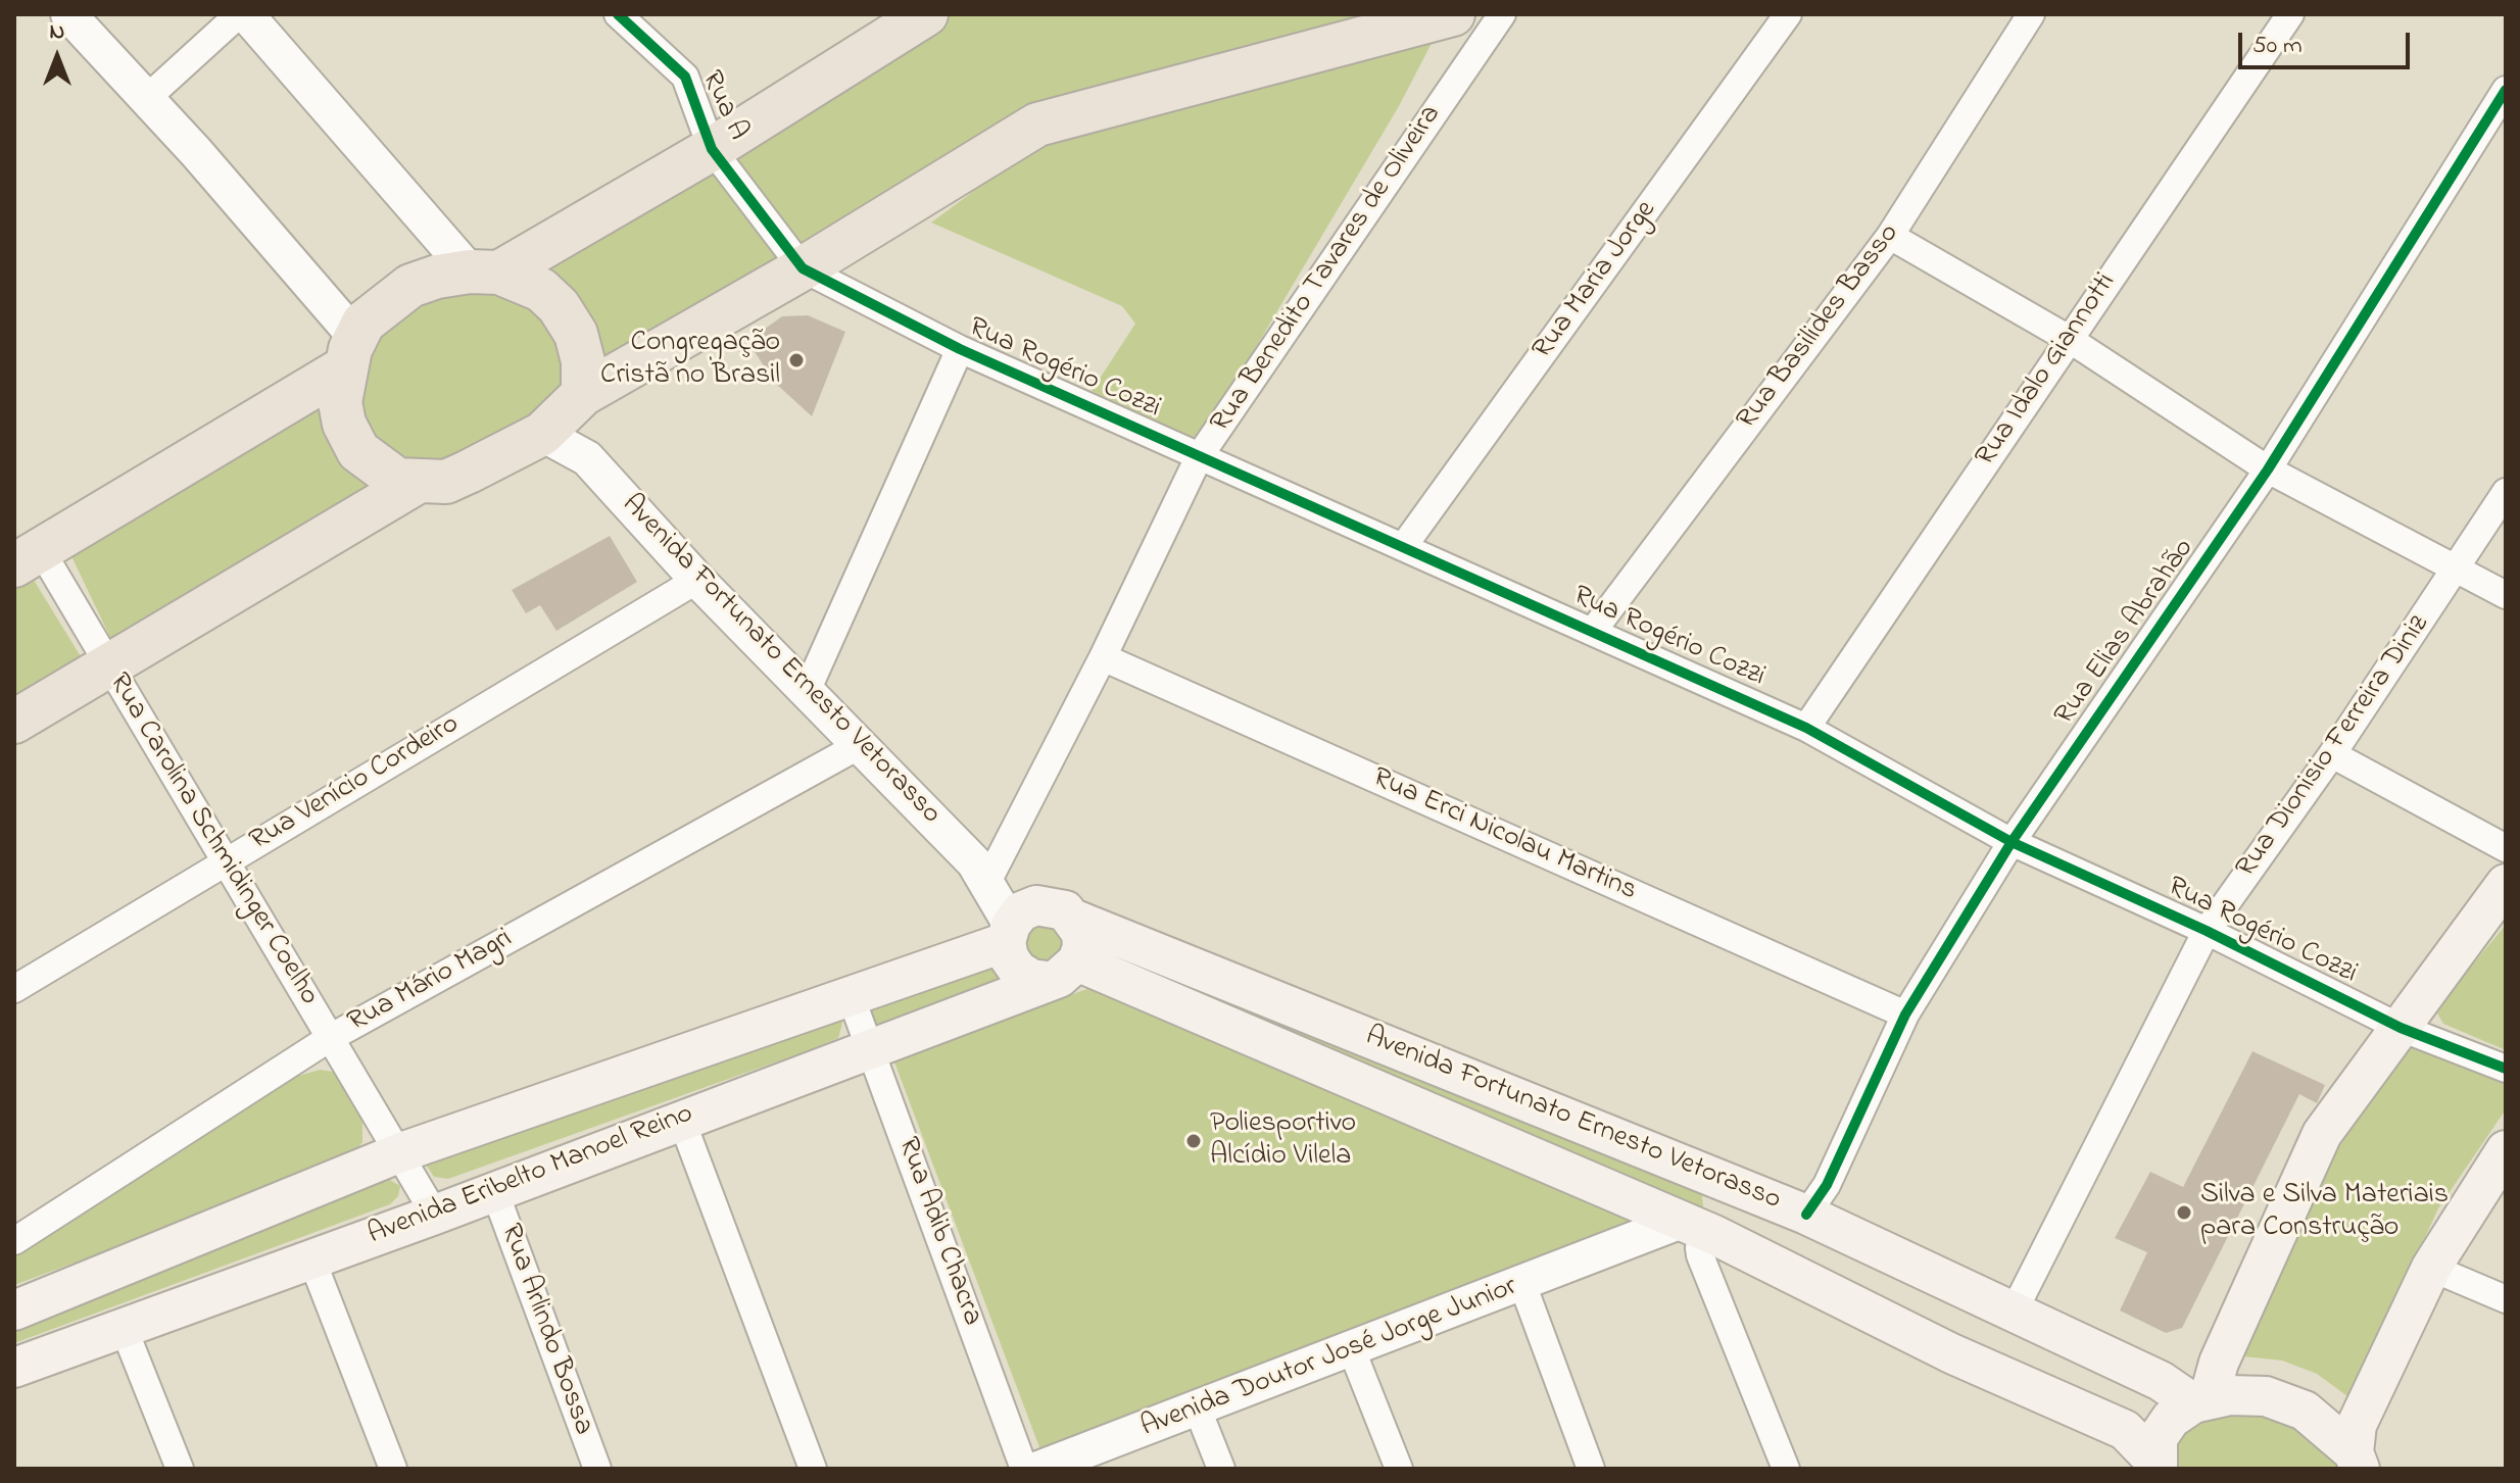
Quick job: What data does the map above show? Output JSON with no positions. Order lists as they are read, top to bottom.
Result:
{
  "streets": {
    "main road": ["Avenida Fortunato Ernesto Vetorasso", "Avenida Eribelto Manoel Reino"],
    "street": [
      "Rua A",
      "Rua Benedito Tavares de Oliveira",
      "Rua Maria Jorge",
      "Rua Basilides Basso",
      "Rua Rogério Cozzi",
      "Rua Idalo Giannotti",
      "Rua Elias Abrahão",
      "Rua Dionisio Ferreira Diniz",
      "Rua Venício Cordeiro",
      "Rua Erci Nicolau Martins",
      "Rua Carolina Schmidinger Coelho",
      "Rua Mário Magri",
      "Rua Adib Chacra",
      "Rua Arlindo Bossa",
      "Avenida Doutor José Jorge Junior"
    ]
  },
  "crossings": [
    ["Rua A", "Rua Rogério Cozzi"],
    ["Rua Benedito Tavares de Oliveira", "Rua Rogério Cozzi"],
    ["Rua Benedito Tavares de Oliveira", "Avenida Fortunato Ernesto Vetorasso"],
    ["Rua Benedito Tavares de Oliveira", "Rua Erci Nicolau Martins"],
    ["Rua Maria Jorge", "Rua Rogério Cozzi"],
    ["Rua Basilides Basso", "Rua Rogério Cozzi"],
    ["Rua Rogério Cozzi", "Rua Idalo Giannotti"],
    ["Rua Rogério Cozzi", "Rua Elias Abrahão"],
    ["Rua Rogério Cozzi", "Rua Dionisio Ferreira Diniz"],
    ["Rua Elias Abrahão", "Avenida Fortunato Ernesto Vetorasso"],
    ["Rua Elias Abrahão", "Rua Erci Nicolau Martins"],
    ["Avenida Fortunato Ernesto Vetorasso", "Rua Dionisio Ferreira Diniz"],
    ["Avenida Fortunato Ernesto Vetorasso", "Rua Venício Cordeiro"],
    ["Avenida Fortunato Ernesto Vetorasso", "Rua Mário Magri"],
    ["Avenida Fortunato Ernesto Vetorasso", "Avenida Eribelto Manoel Reino"],
    ["Avenida Fortunato Ernesto Vetorasso", "Avenida Doutor José Jorge Junior"],
    ["Rua Venício Cordeiro", "Rua Carolina Schmidinger Coelho"],
    ["Rua Carolina Schmidinger Coelho", "Rua Mário Magri"],
    ["Rua Carolina Schmidinger Coelho", "Avenida Eribelto Manoel Reino"],
    ["Avenida Eribelto Manoel Reino", "Rua Adib Chacra"],
    ["Avenida Eribelto Manoel Reino", "Rua Arlindo Bossa"]
  ],
  "places": ["Congregação Cristã no Brasil", "Poliesportivo Alcídio Vilela", "Silva e Silva Materiais para Construção"],
  "scale_bar": "50 m",
  "north": "top"
}
